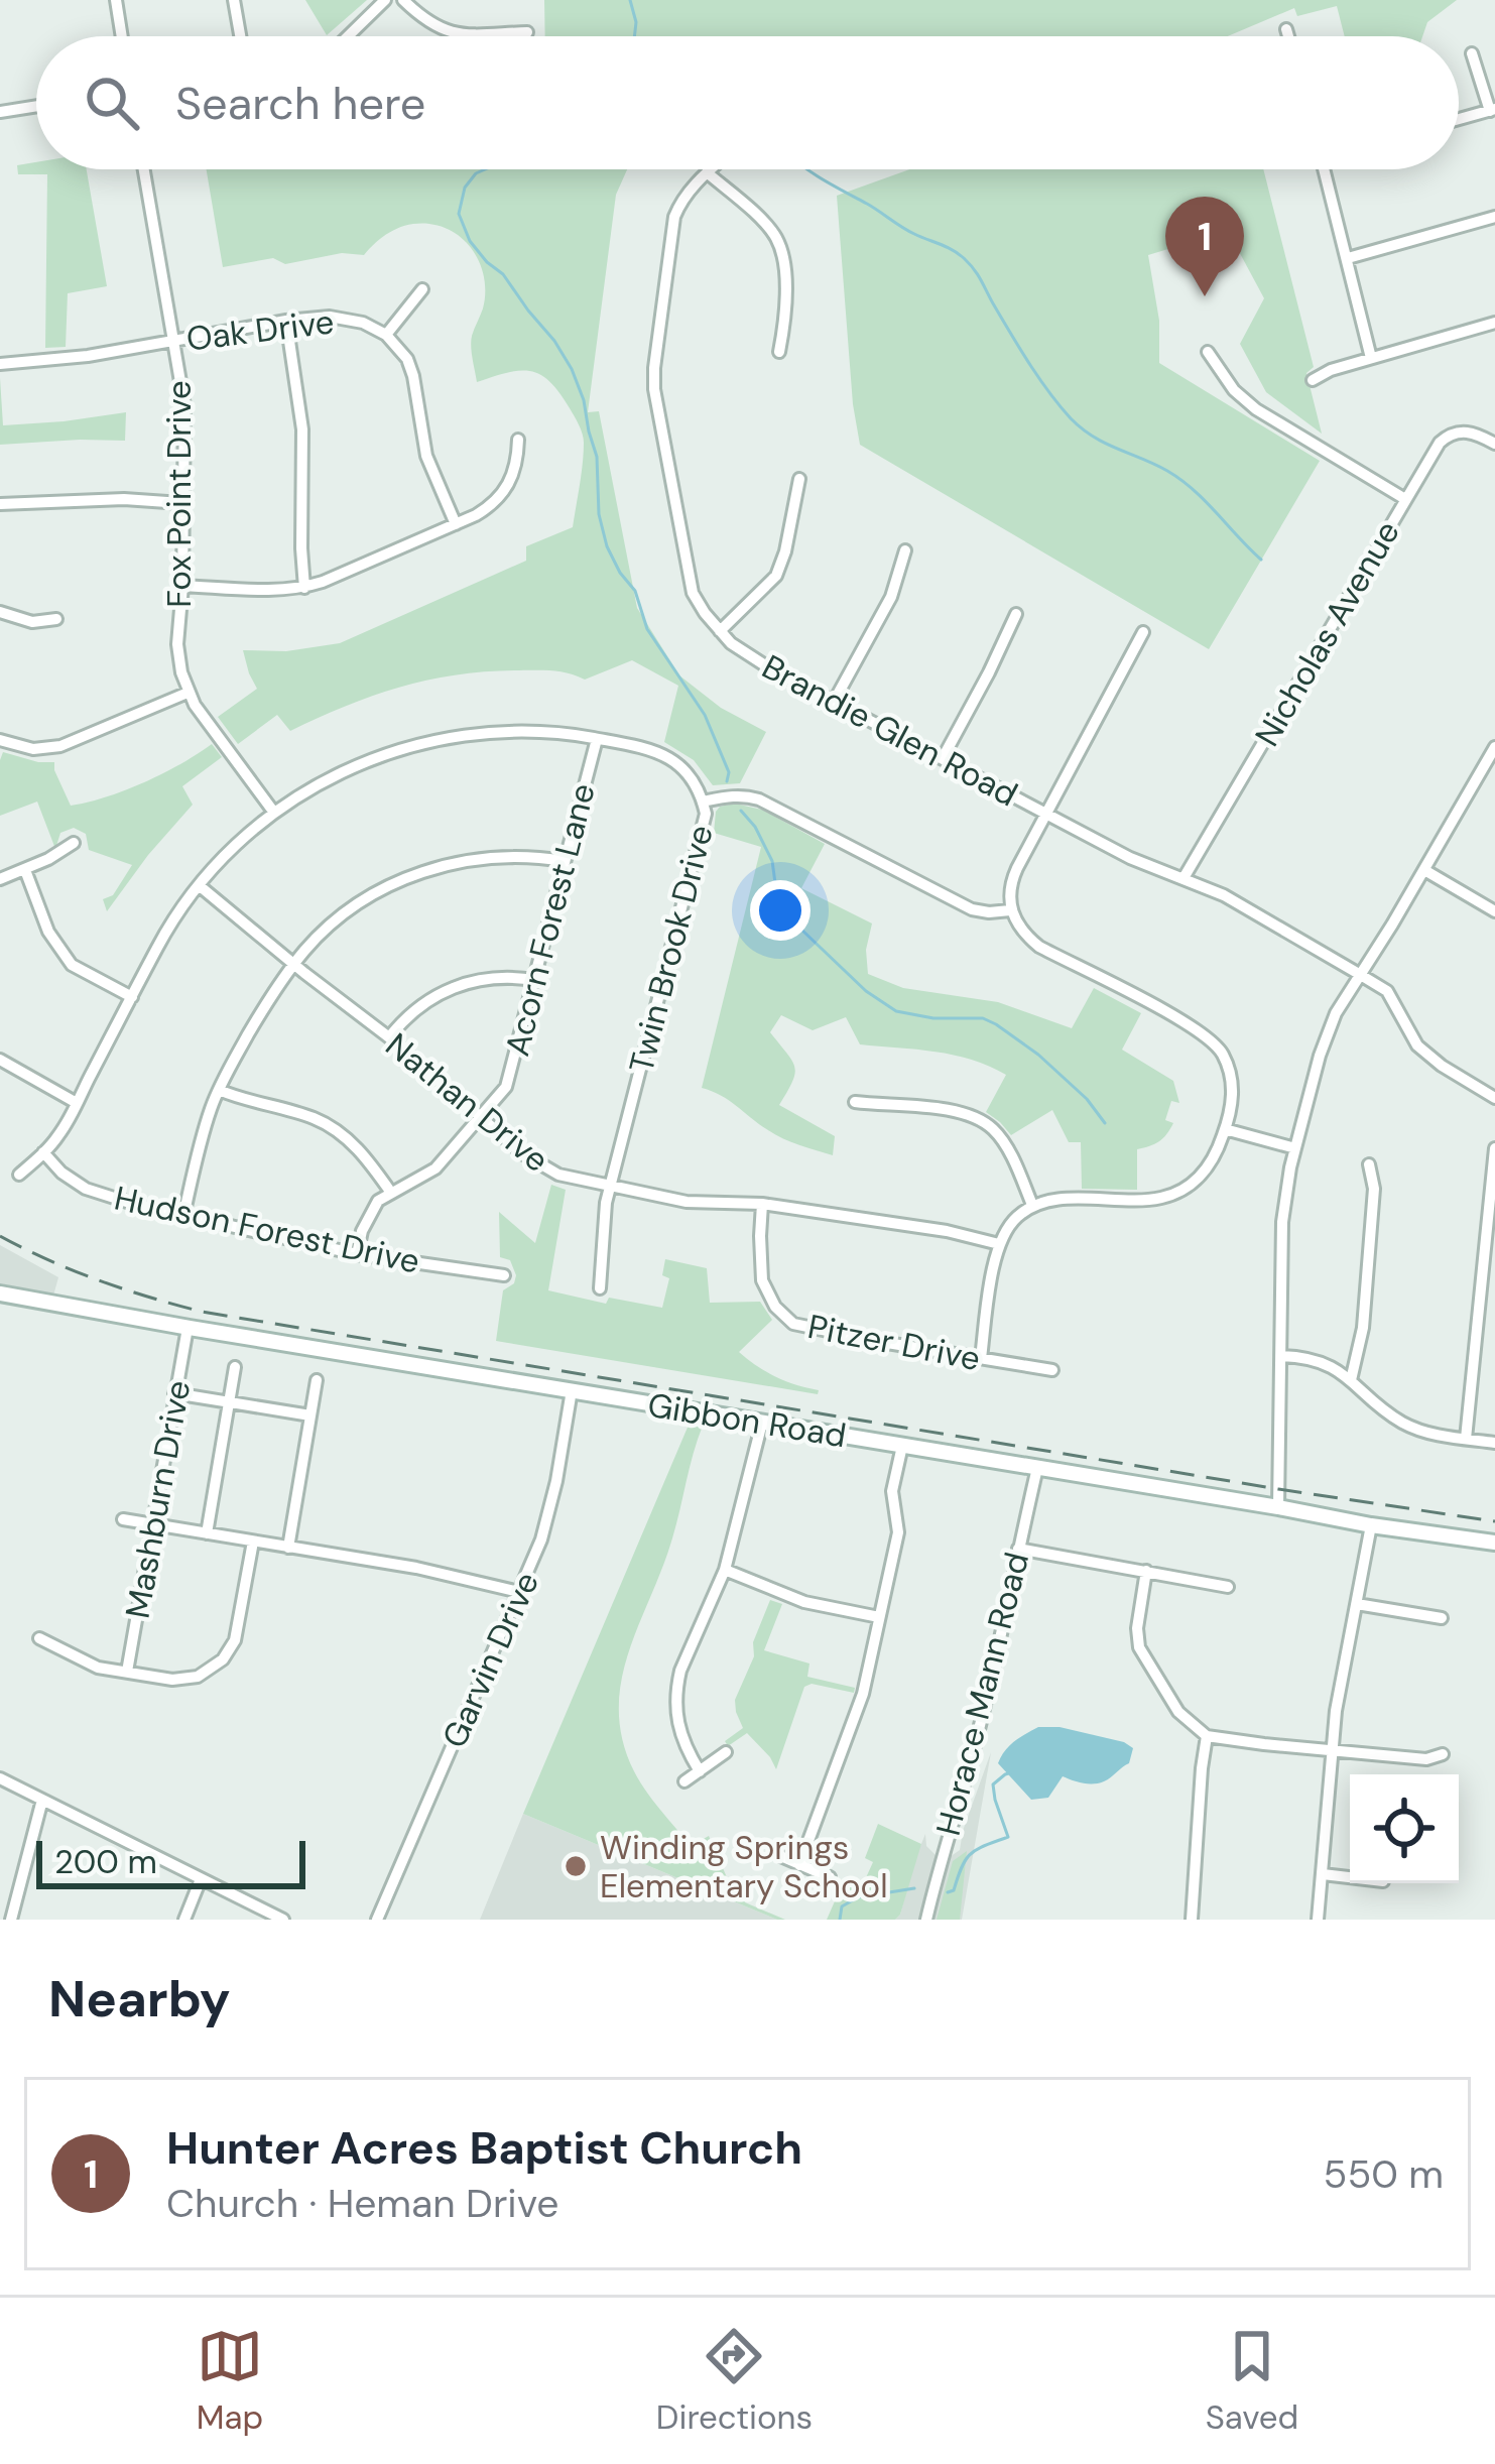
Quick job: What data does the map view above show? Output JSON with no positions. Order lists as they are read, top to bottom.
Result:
{
  "streets": {
    "main road": ["Gibbon Road"],
    "street": [
      "Oak Drive",
      "Fox Point Drive",
      "Nicholas Avenue",
      "Brandie Glen Road",
      "Acorn Forest Lane",
      "Twin Brook Drive",
      "Nathan Drive",
      "Hudson Forest Drive",
      "Pitzer Drive",
      "Mashburn Drive",
      "Garvin Drive",
      "Horace Mann Road"
    ]
  },
  "crossings": [
    ["Oak Drive", "Fox Point Drive"],
    ["Fox Point Drive", "Twin Brook Drive"],
    ["Nicholas Avenue", "Brandie Glen Road"],
    ["Acorn Forest Lane", "Twin Brook Drive"],
    ["Acorn Forest Lane", "Nathan Drive"],
    ["Acorn Forest Lane", "Hudson Forest Drive"],
    ["Twin Brook Drive", "Nathan Drive"],
    ["Twin Brook Drive", "Hudson Forest Drive"],
    ["Nathan Drive", "Pitzer Drive"],
    ["Gibbon Road", "Mashburn Drive"],
    ["Gibbon Road", "Garvin Drive"],
    ["Gibbon Road", "Horace Mann Road"]
  ],
  "places": ["Winding Springs Elementary School"],
  "scale_bar": "200 m",
  "page": {
    "search": "Search here",
    "pins": "1",
    "scale": "200 m",
    "heading": "Nearby",
    "list": [
      {
        "mark": "1",
        "name": "Hunter Acres Baptist Church",
        "note": "Church · Heman Drive",
        "value": "550 m"
      }
    ],
    "nav": ["Map", "Directions", "Saved"]
  }
}
